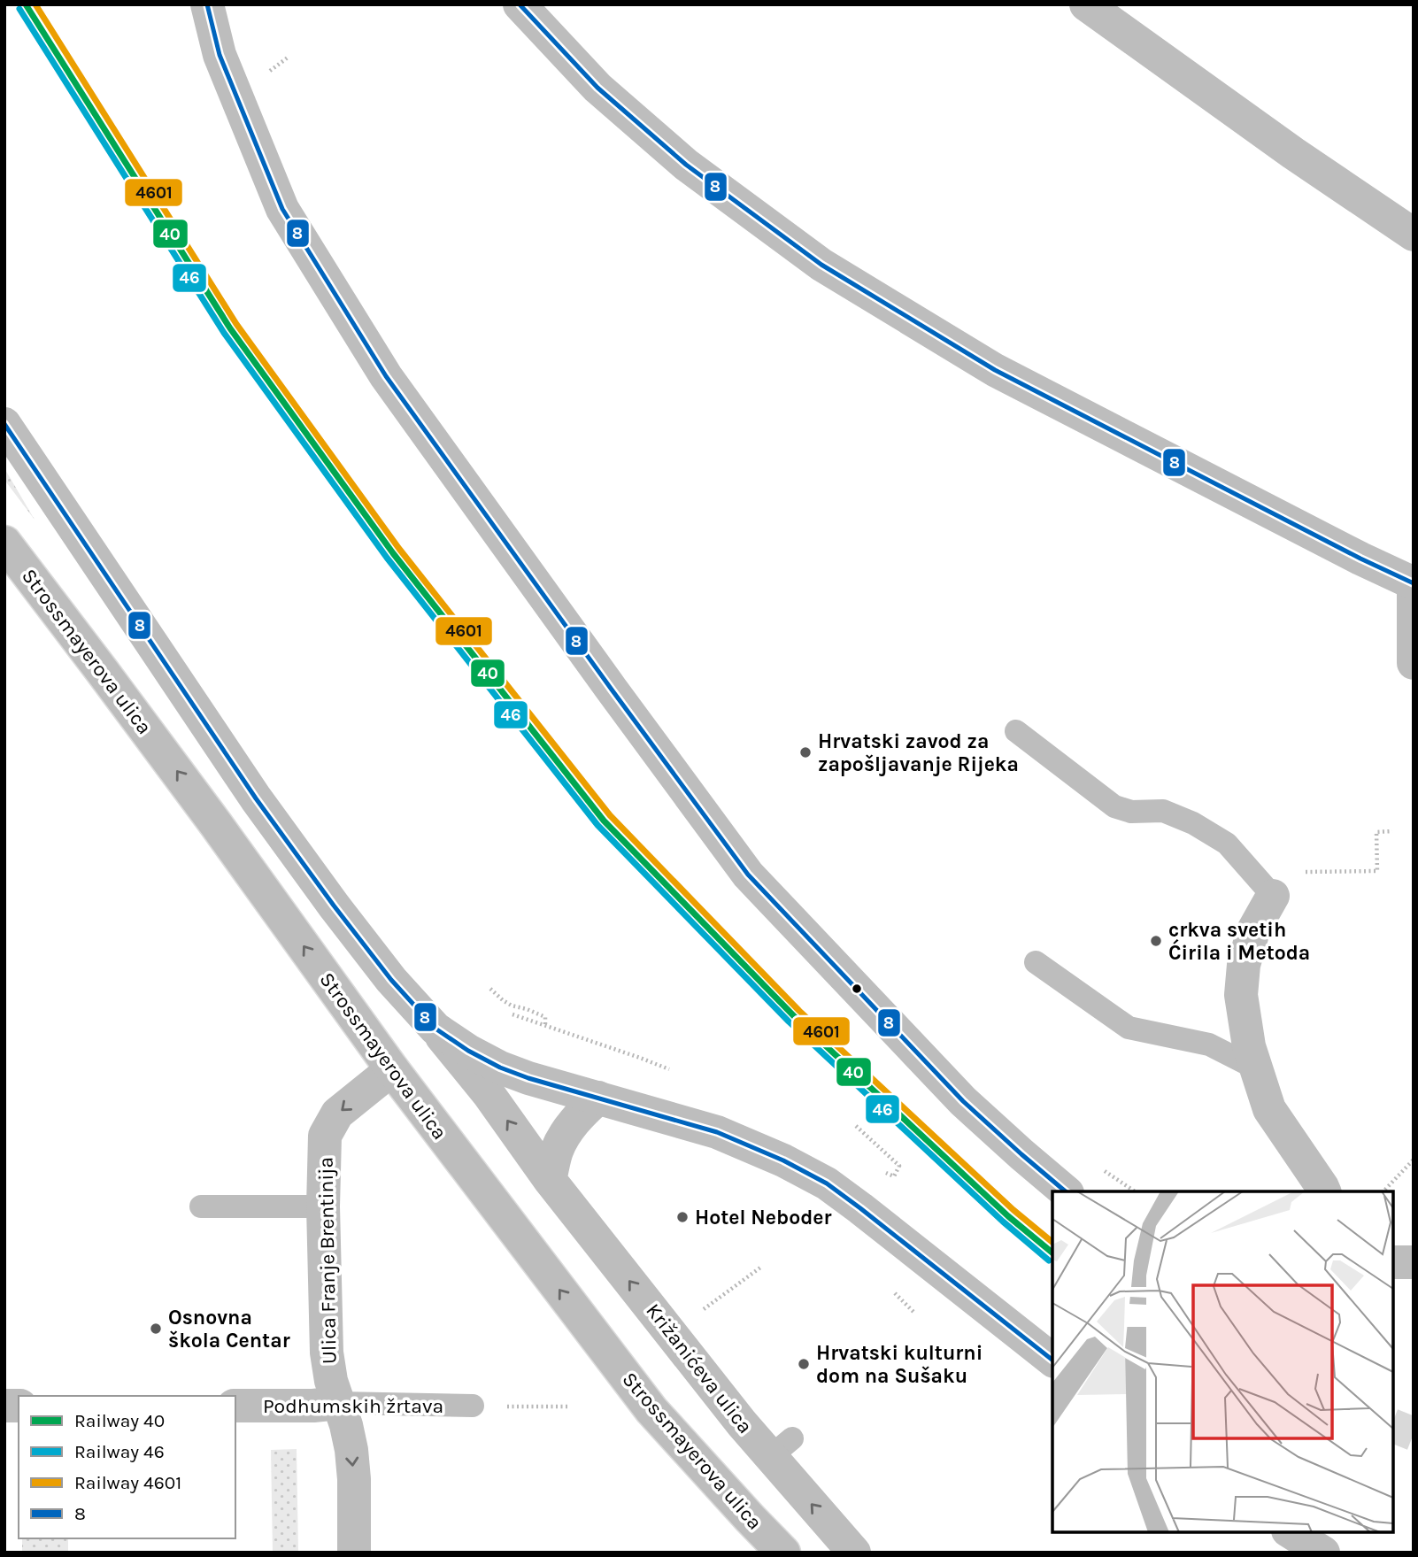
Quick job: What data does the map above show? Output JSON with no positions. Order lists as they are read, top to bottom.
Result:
{
  "streets": {
    "street": [
      "Strossmayerova ulica",
      "Ulica Franje Brentinija",
      "Križanićeva ulica",
      "Podhumskih žrtava"
    ]
  },
  "crossings": [
    ["Strossmayerova ulica", "Ulica Franje Brentinija"],
    ["Ulica Franje Brentinija", "Podhumskih žrtava"]
  ],
  "one_way": ["Ulica Franje Brentinija"],
  "places": [
    "Hrvatski zavod za zapošljavanje Rijeka",
    "crkva svetih Ćirila i Metoda",
    "Hotel Neboder",
    "Osnovna škola Centar",
    "Hrvatski kulturni dom na Sušaku"
  ],
  "lines": [
    "rail line 40",
    "rail line 4601",
    "transit line 8",
    "rail line 46"
  ],
  "legend": [
    "Railway 40",
    "Railway 46",
    "Railway 4601",
    "8"
  ]
}
